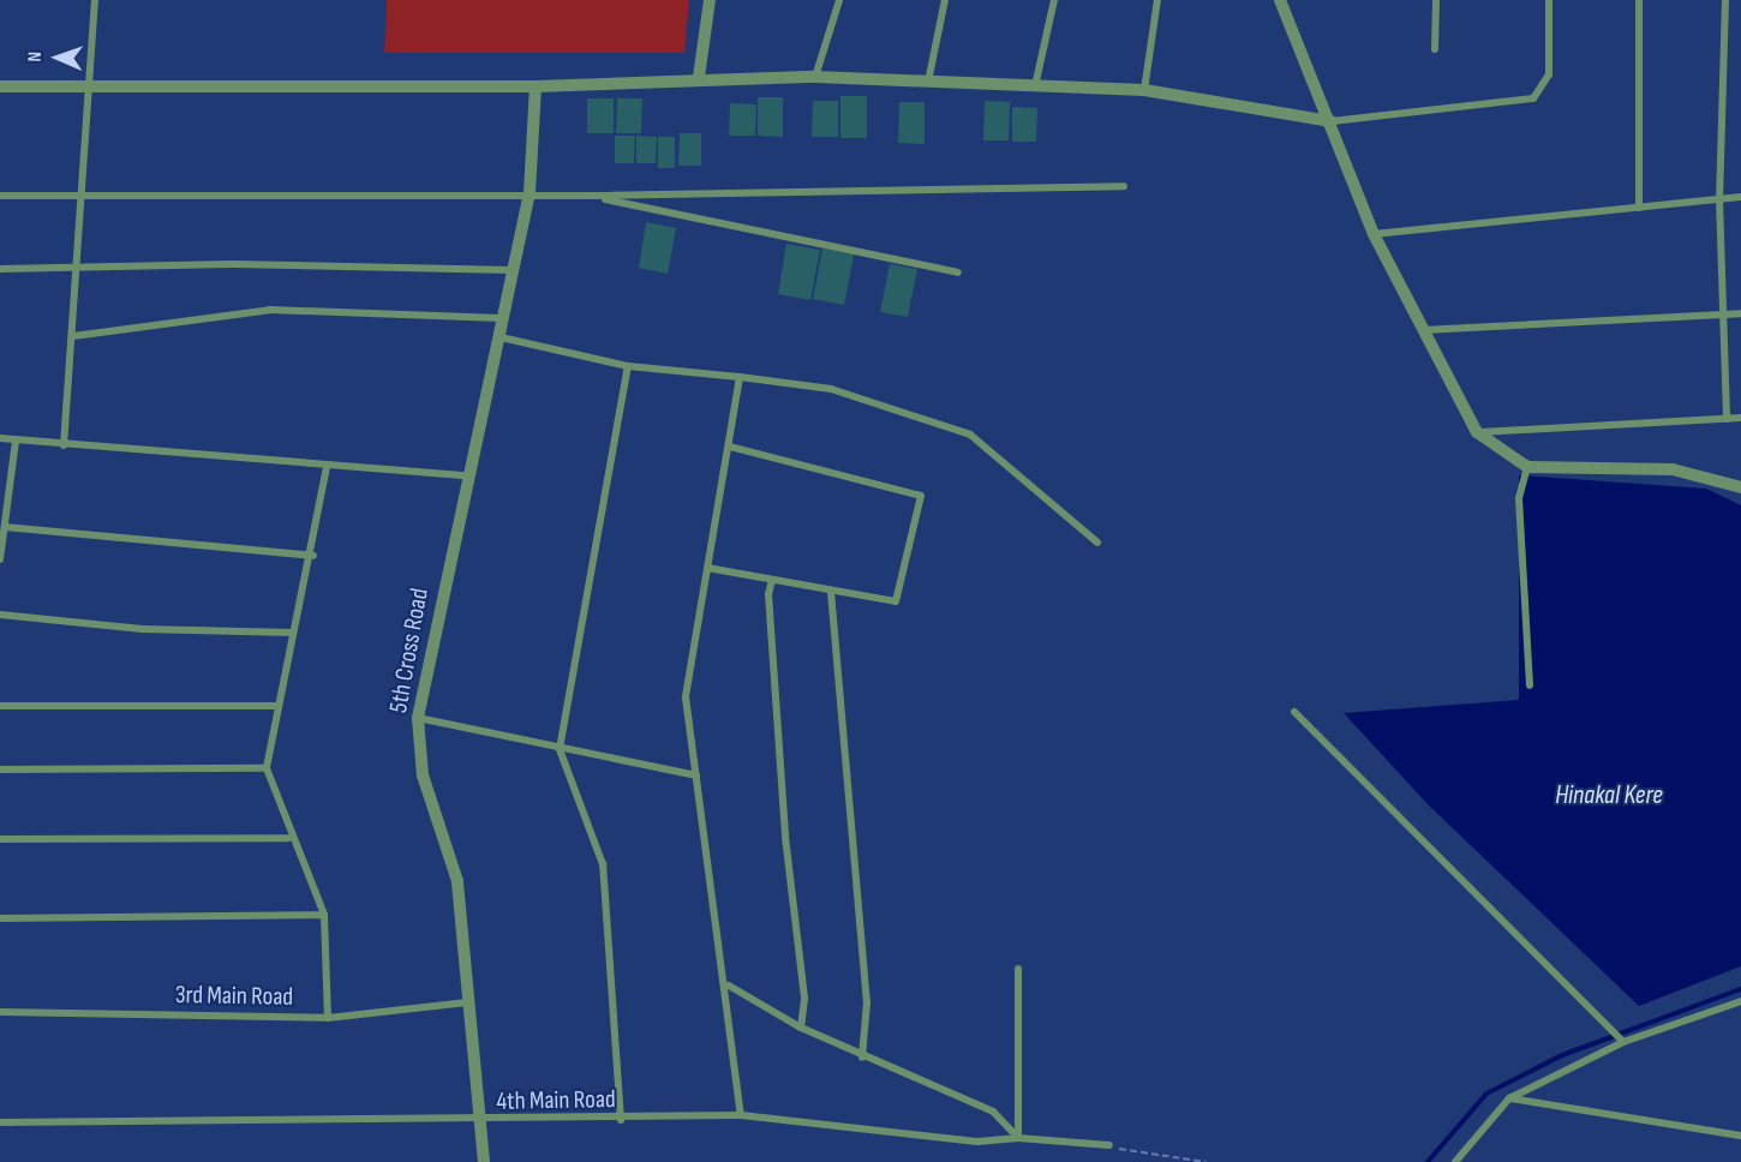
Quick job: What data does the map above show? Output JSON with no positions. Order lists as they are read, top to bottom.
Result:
{
  "streets": {
    "street": ["5th Cross Road", "3rd Main Road", "4th Main Road"]
  },
  "crossings": [
    ["5th Cross Road", "3rd Main Road"],
    ["5th Cross Road", "4th Main Road"]
  ],
  "water": ["Hinakal Kere"],
  "north": "left"
}
